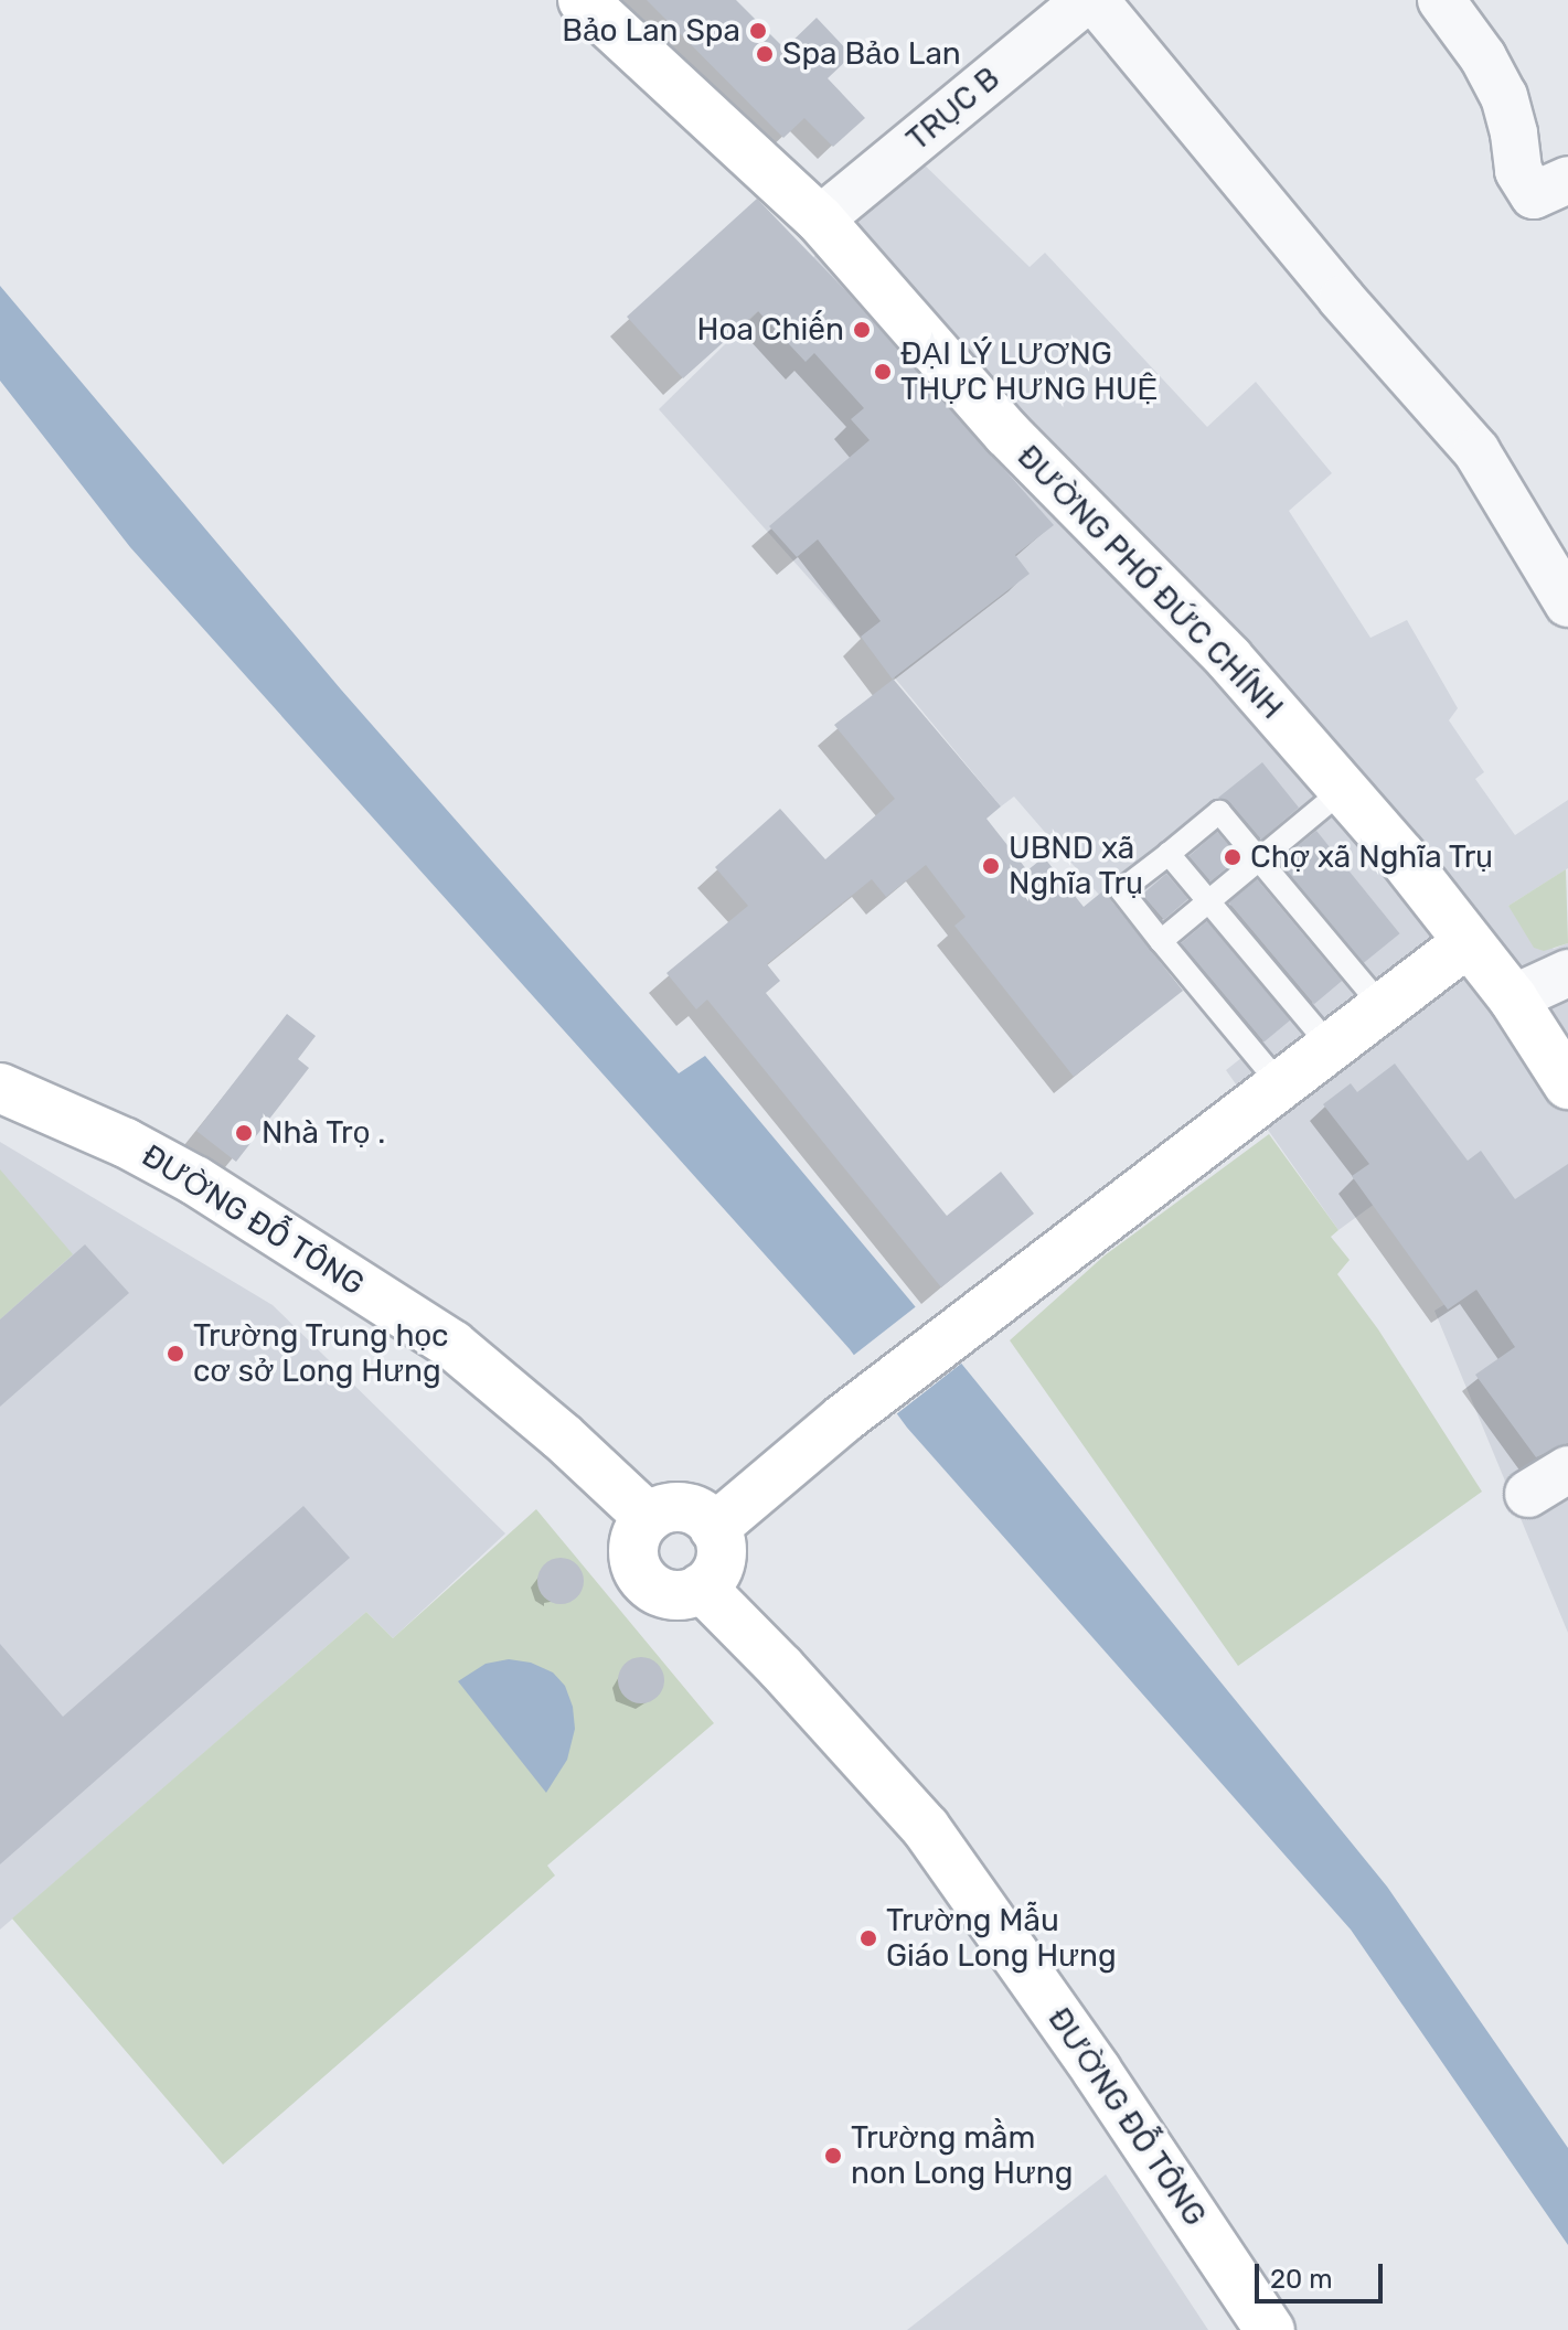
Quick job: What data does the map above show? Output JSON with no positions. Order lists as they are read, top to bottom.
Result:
{
  "streets": {
    "main road": ["ĐƯỜNG PHÓ ĐỨC CHÍNH", "ĐƯỜNG ĐỖ TÔNG"],
    "street": ["TRỤC B"]
  },
  "crossings": [
    ["TRỤC B", "ĐƯỜNG PHÓ ĐỨC CHÍNH"]
  ],
  "places": [
    "Bảo Lan Spa",
    "Spa Bảo Lan",
    "Hoa Chiến",
    "ĐẠI LÝ LƯƠNG THỰC HƯNG HUỆ",
    "Chợ xã Nghĩa Trụ",
    "UBND xã Nghĩa Trụ",
    "Nhà Trọ .",
    "Trường Trung học cơ sở Long Hưng",
    "Trường Mẫu Giáo Long Hưng",
    "Trường mầm non Long Hưng"
  ],
  "scale_bar": "20 m"
}
